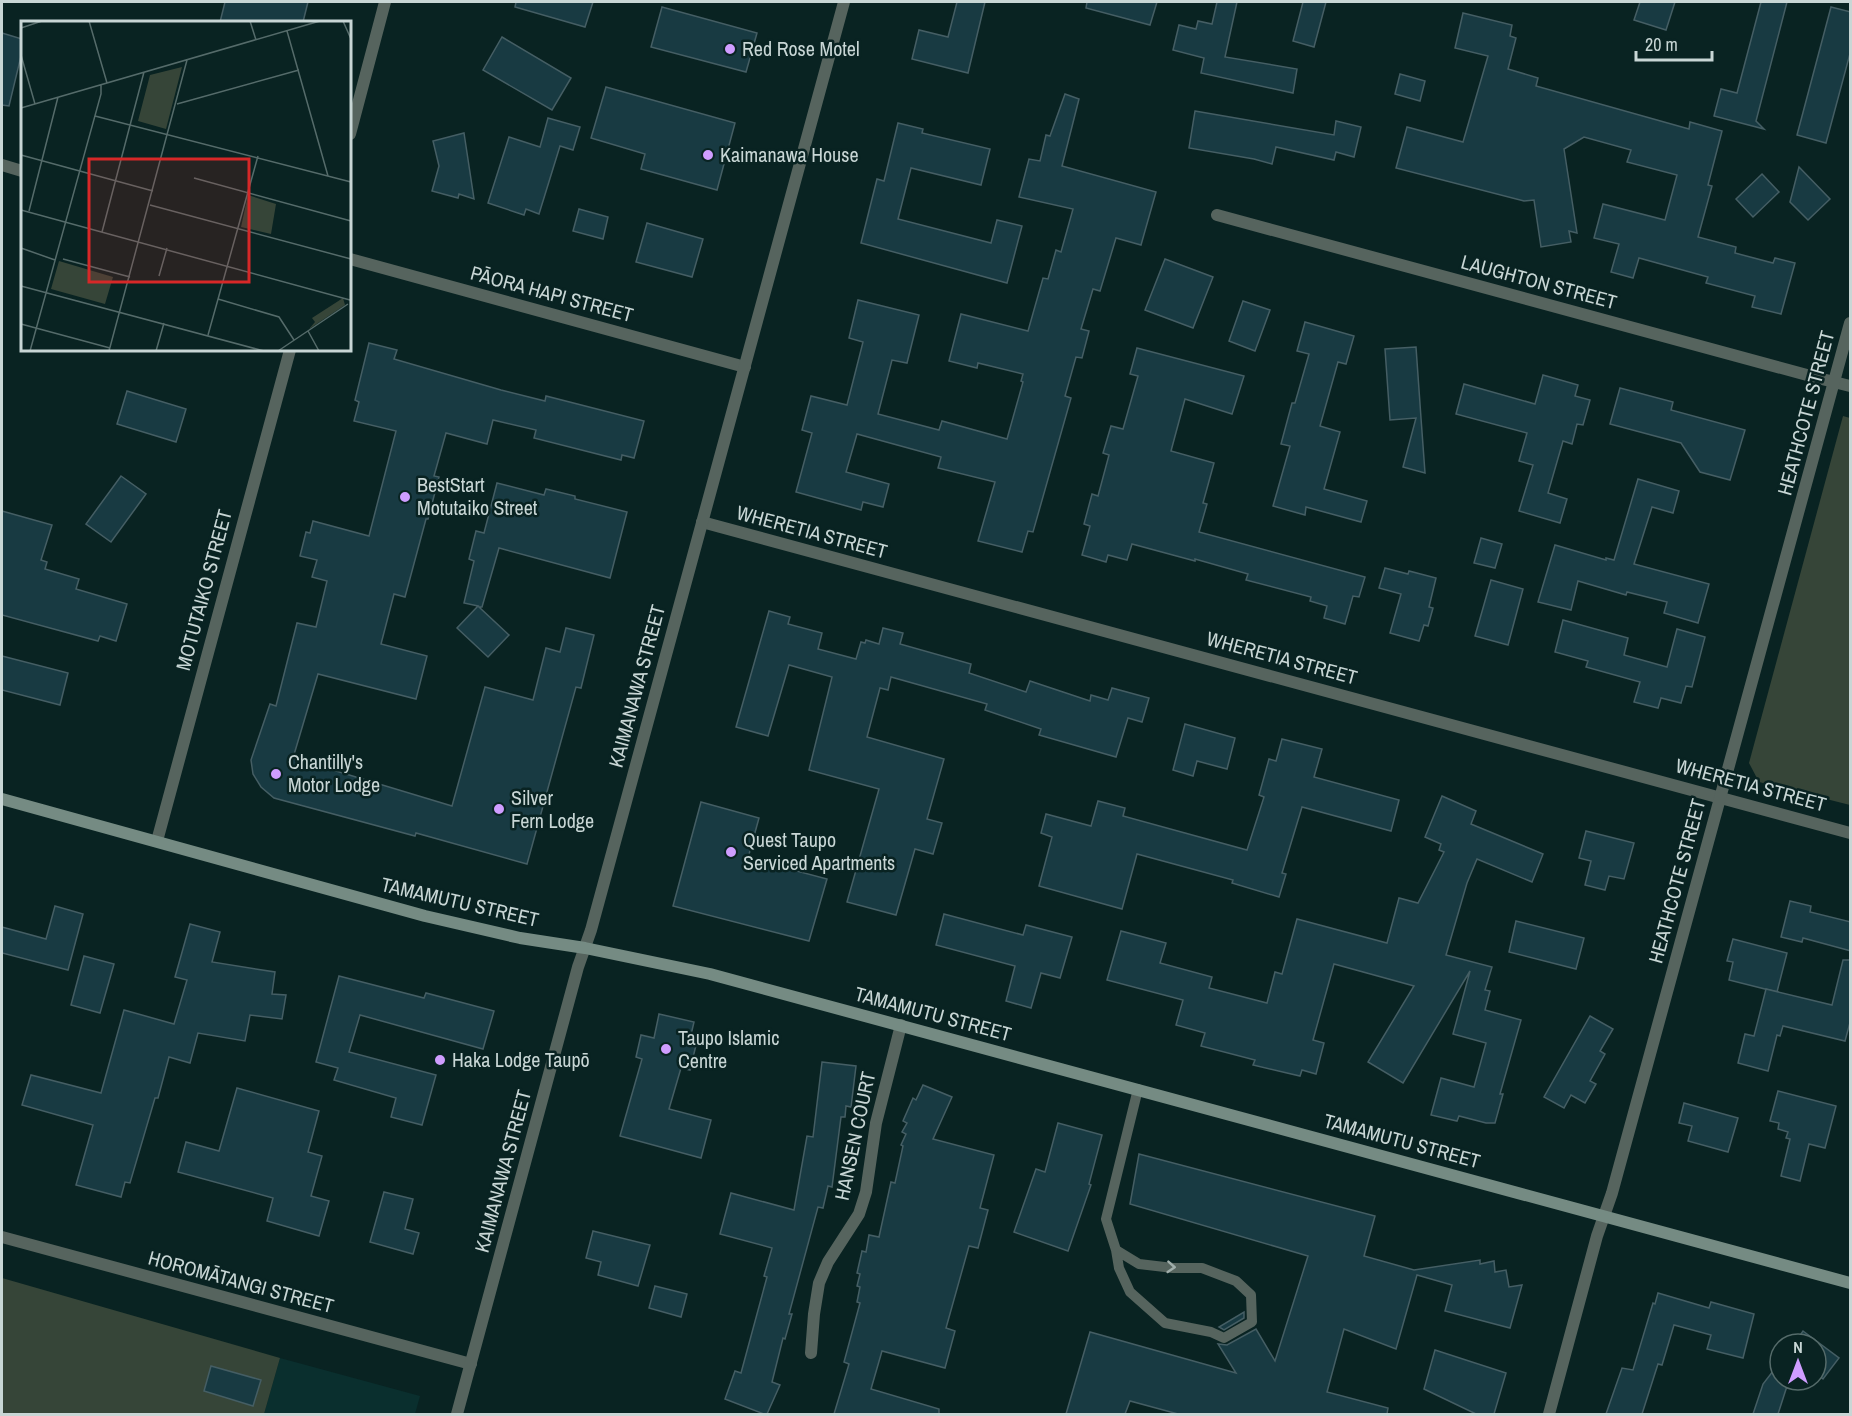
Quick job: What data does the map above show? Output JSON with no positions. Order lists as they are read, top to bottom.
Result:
{
  "streets": {
    "street": [
      "LAUGHTON STREET",
      "PĀORA HAPI STREET",
      "HEATHCOTE STREET",
      "WHERETIA STREET",
      "MOTUTAIKO STREET",
      "KAIMANAWA STREET",
      "TAMAMUTU STREET",
      "HANSEN COURT",
      "HOROMĀTANGI STREET"
    ]
  },
  "crossings": [
    ["LAUGHTON STREET", "HEATHCOTE STREET"],
    ["PĀORA HAPI STREET", "KAIMANAWA STREET"],
    ["HEATHCOTE STREET", "WHERETIA STREET"],
    ["HEATHCOTE STREET", "TAMAMUTU STREET"],
    ["WHERETIA STREET", "KAIMANAWA STREET"],
    ["MOTUTAIKO STREET", "TAMAMUTU STREET"],
    ["KAIMANAWA STREET", "TAMAMUTU STREET"],
    ["KAIMANAWA STREET", "HOROMĀTANGI STREET"],
    ["TAMAMUTU STREET", "HANSEN COURT"]
  ],
  "places": [
    "Red Rose Motel",
    "Kaimanawa House",
    "BestStart Motutaiko Street",
    "Chantilly's Motor Lodge",
    "Silver Fern Lodge",
    "Quest Taupo Serviced Apartments",
    "Taupo Islamic Centre",
    "Haka Lodge Taupō"
  ],
  "scale_bar": "20 m",
  "north": "top"
}
